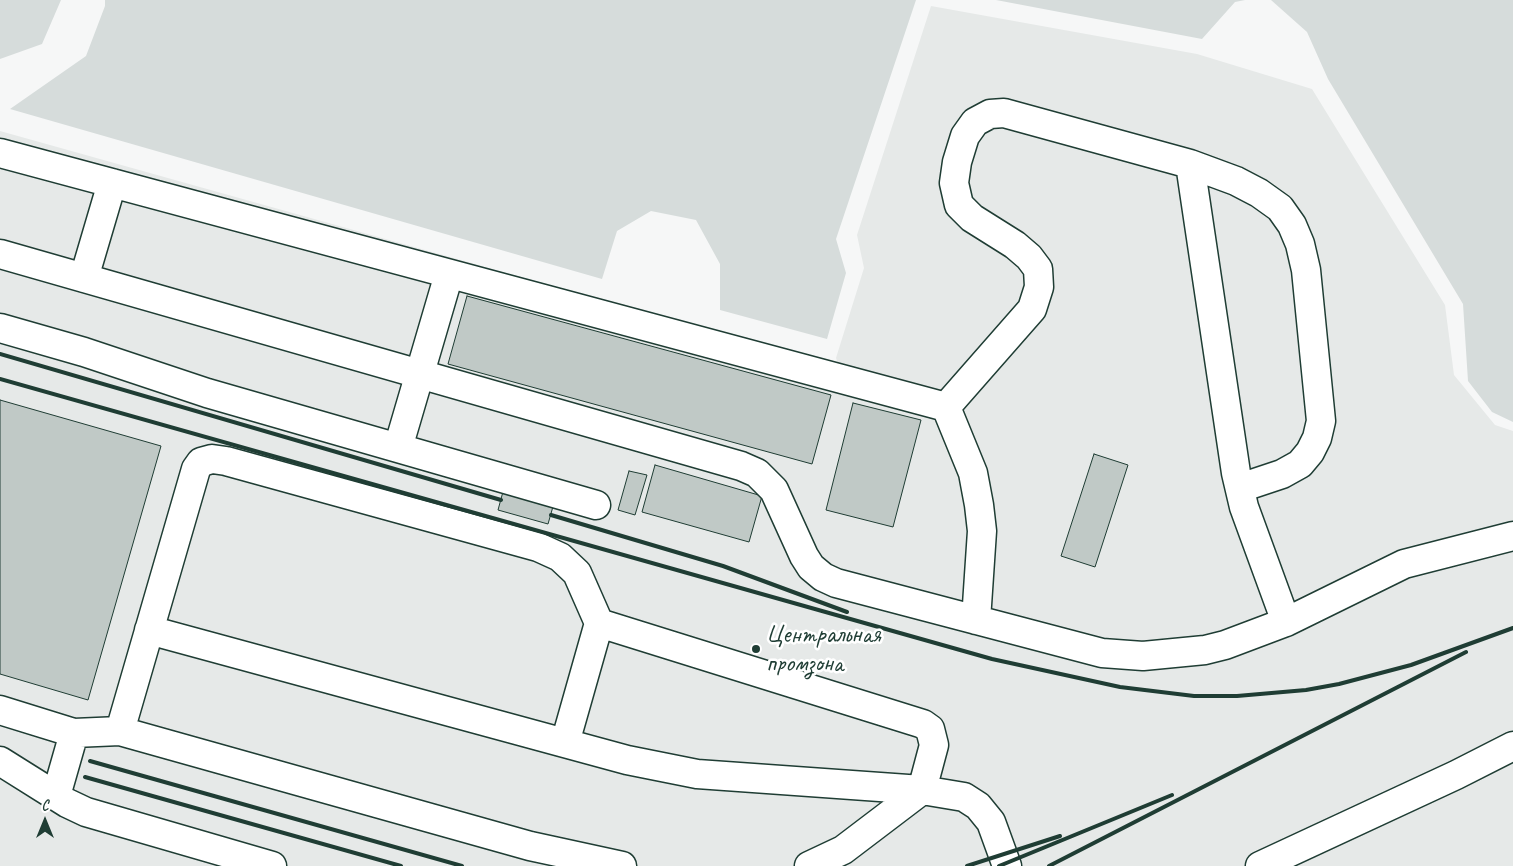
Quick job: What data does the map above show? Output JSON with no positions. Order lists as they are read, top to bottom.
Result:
{
  "places": ["Центральная промзона"],
  "north": "top"
}
